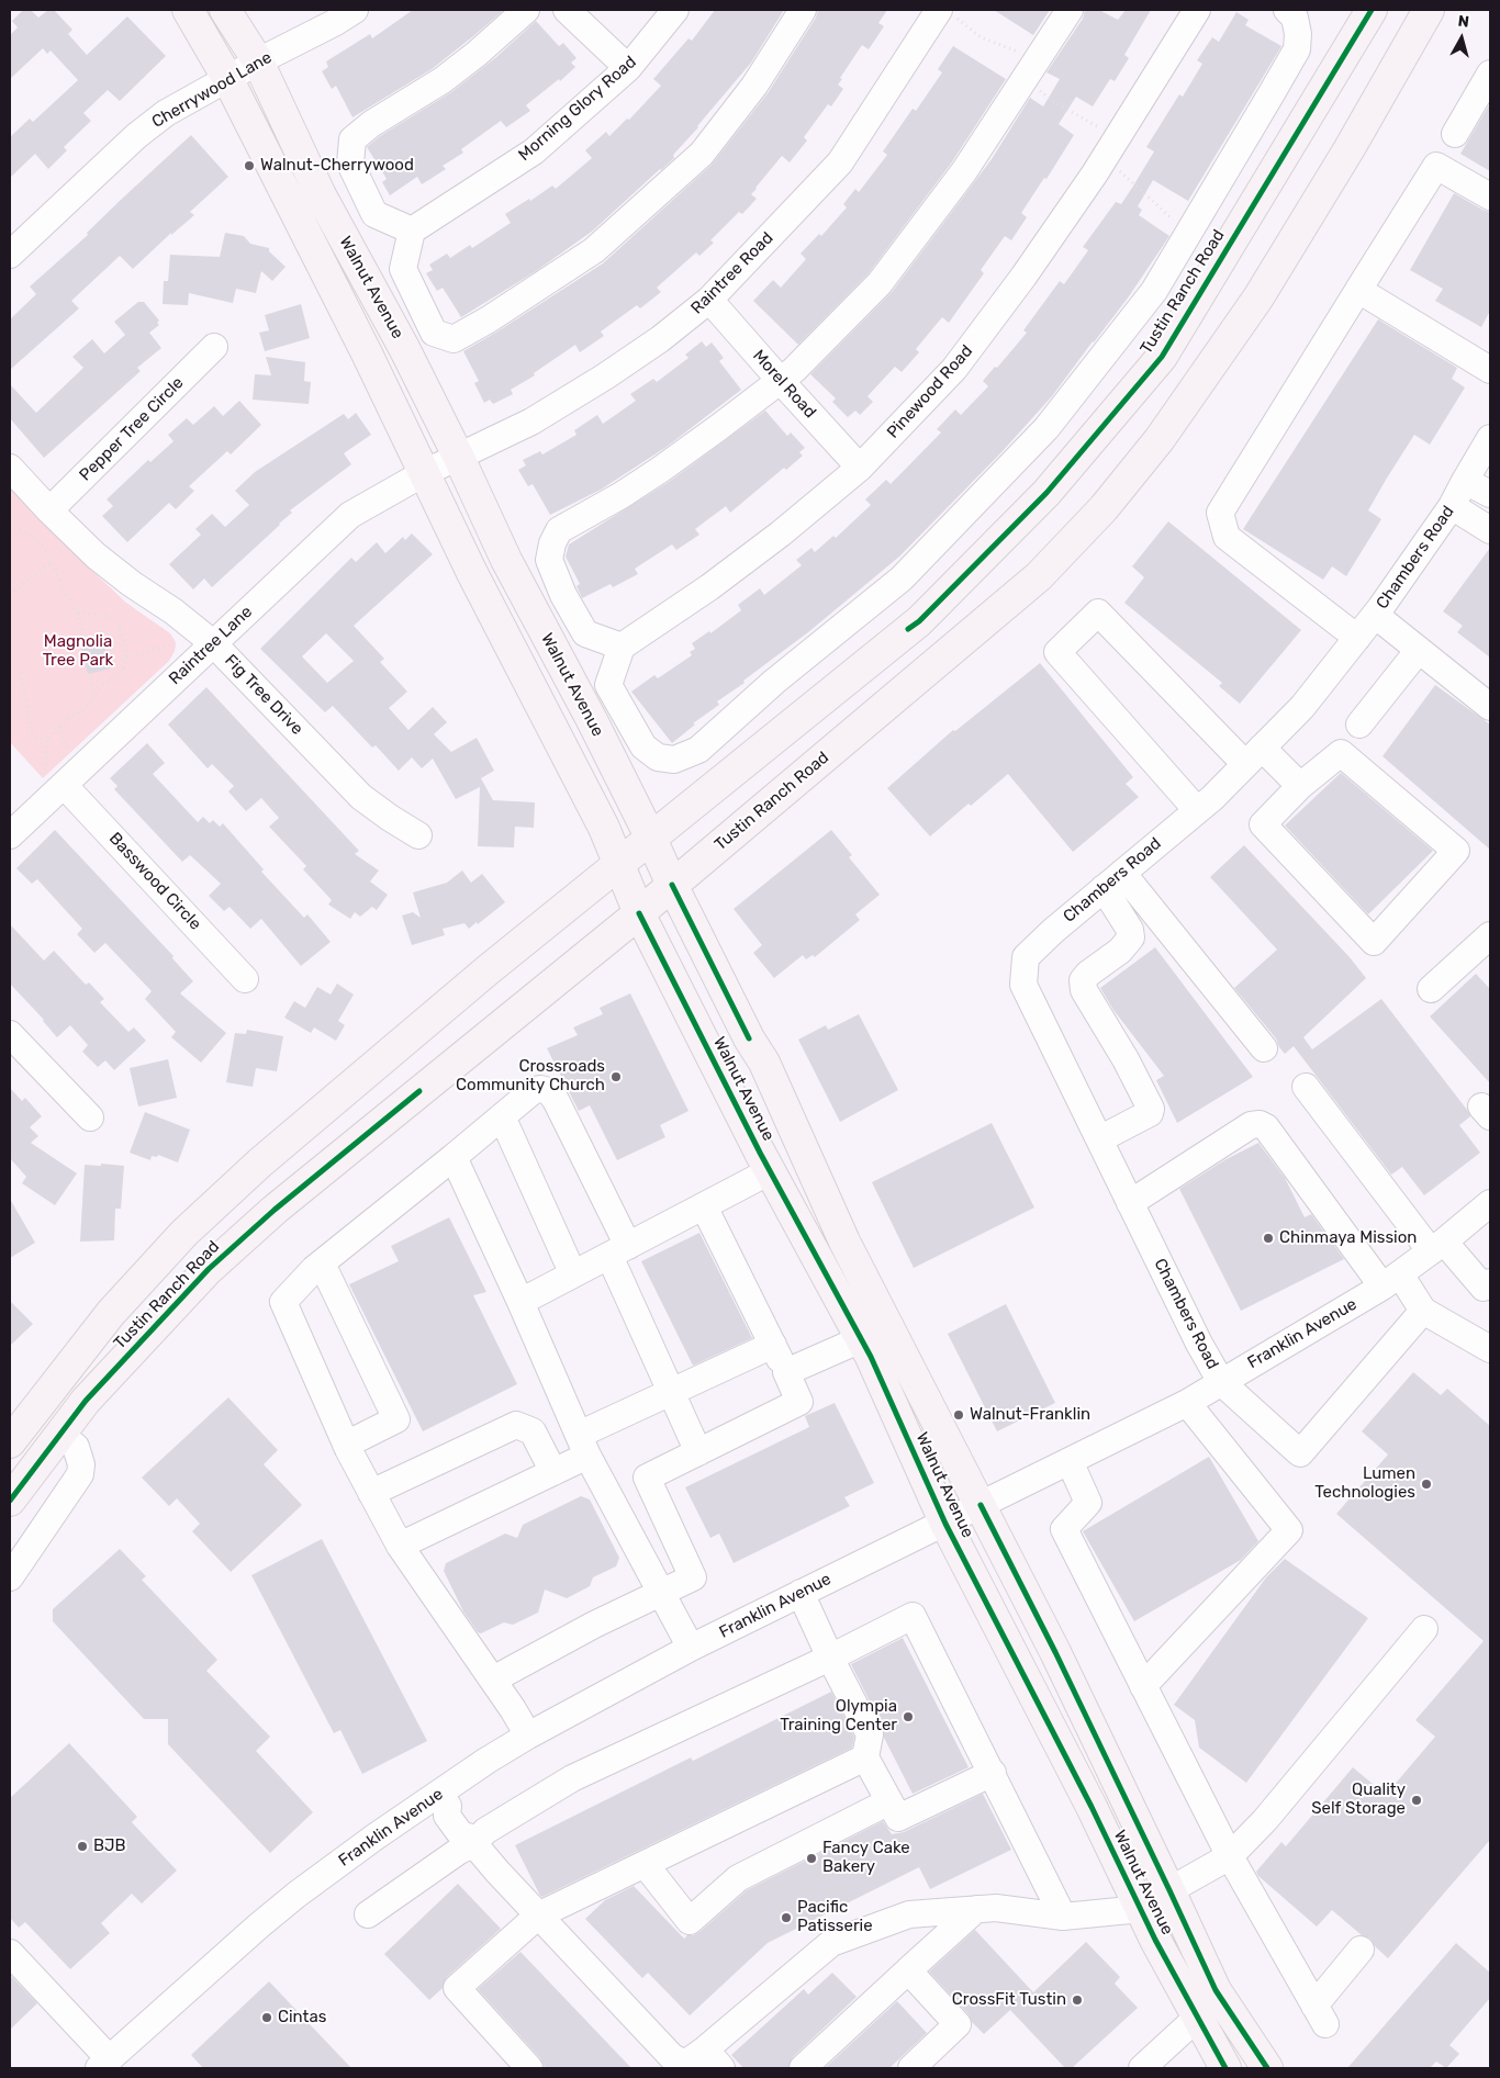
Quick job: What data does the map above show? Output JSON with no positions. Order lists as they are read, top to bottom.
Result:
{
  "streets": {
    "main road": ["Walnut Avenue", "Tustin Ranch Road"],
    "street": [
      "Cherrywood Lane",
      "Morning Glory Road",
      "Raintree Road",
      "Morel Road",
      "Pinewood Road",
      "Pepper Tree Circle",
      "Chambers Road",
      "Raintree Lane",
      "Fig Tree Drive",
      "Basswood Circle",
      "Franklin Avenue"
    ]
  },
  "crossings": [
    ["Cherrywood Lane", "Walnut Avenue"],
    ["Raintree Road", "Walnut Avenue"],
    ["Raintree Road", "Morel Road"],
    ["Raintree Road", "Raintree Lane"],
    ["Walnut Avenue", "Tustin Ranch Road"],
    ["Walnut Avenue", "Raintree Lane"],
    ["Walnut Avenue", "Franklin Avenue"],
    ["Morel Road", "Pinewood Road"],
    ["Pepper Tree Circle", "Fig Tree Drive"],
    ["Chambers Road", "Franklin Avenue"],
    ["Raintree Lane", "Fig Tree Drive"],
    ["Raintree Lane", "Basswood Circle"]
  ],
  "parks": ["Magnolia Tree Park"],
  "places": [
    "Walnut-Cherrywood",
    "Crossroads Community Church",
    "Chinmaya Mission",
    "Walnut-Franklin",
    "Lumen Technologies",
    "Olympia Training Center",
    "Quality Self Storage",
    "BJB",
    "Fancy Cake Bakery",
    "Pacific Patisserie",
    "CrossFit Tustin",
    "Cintas"
  ],
  "north": "top"
}
